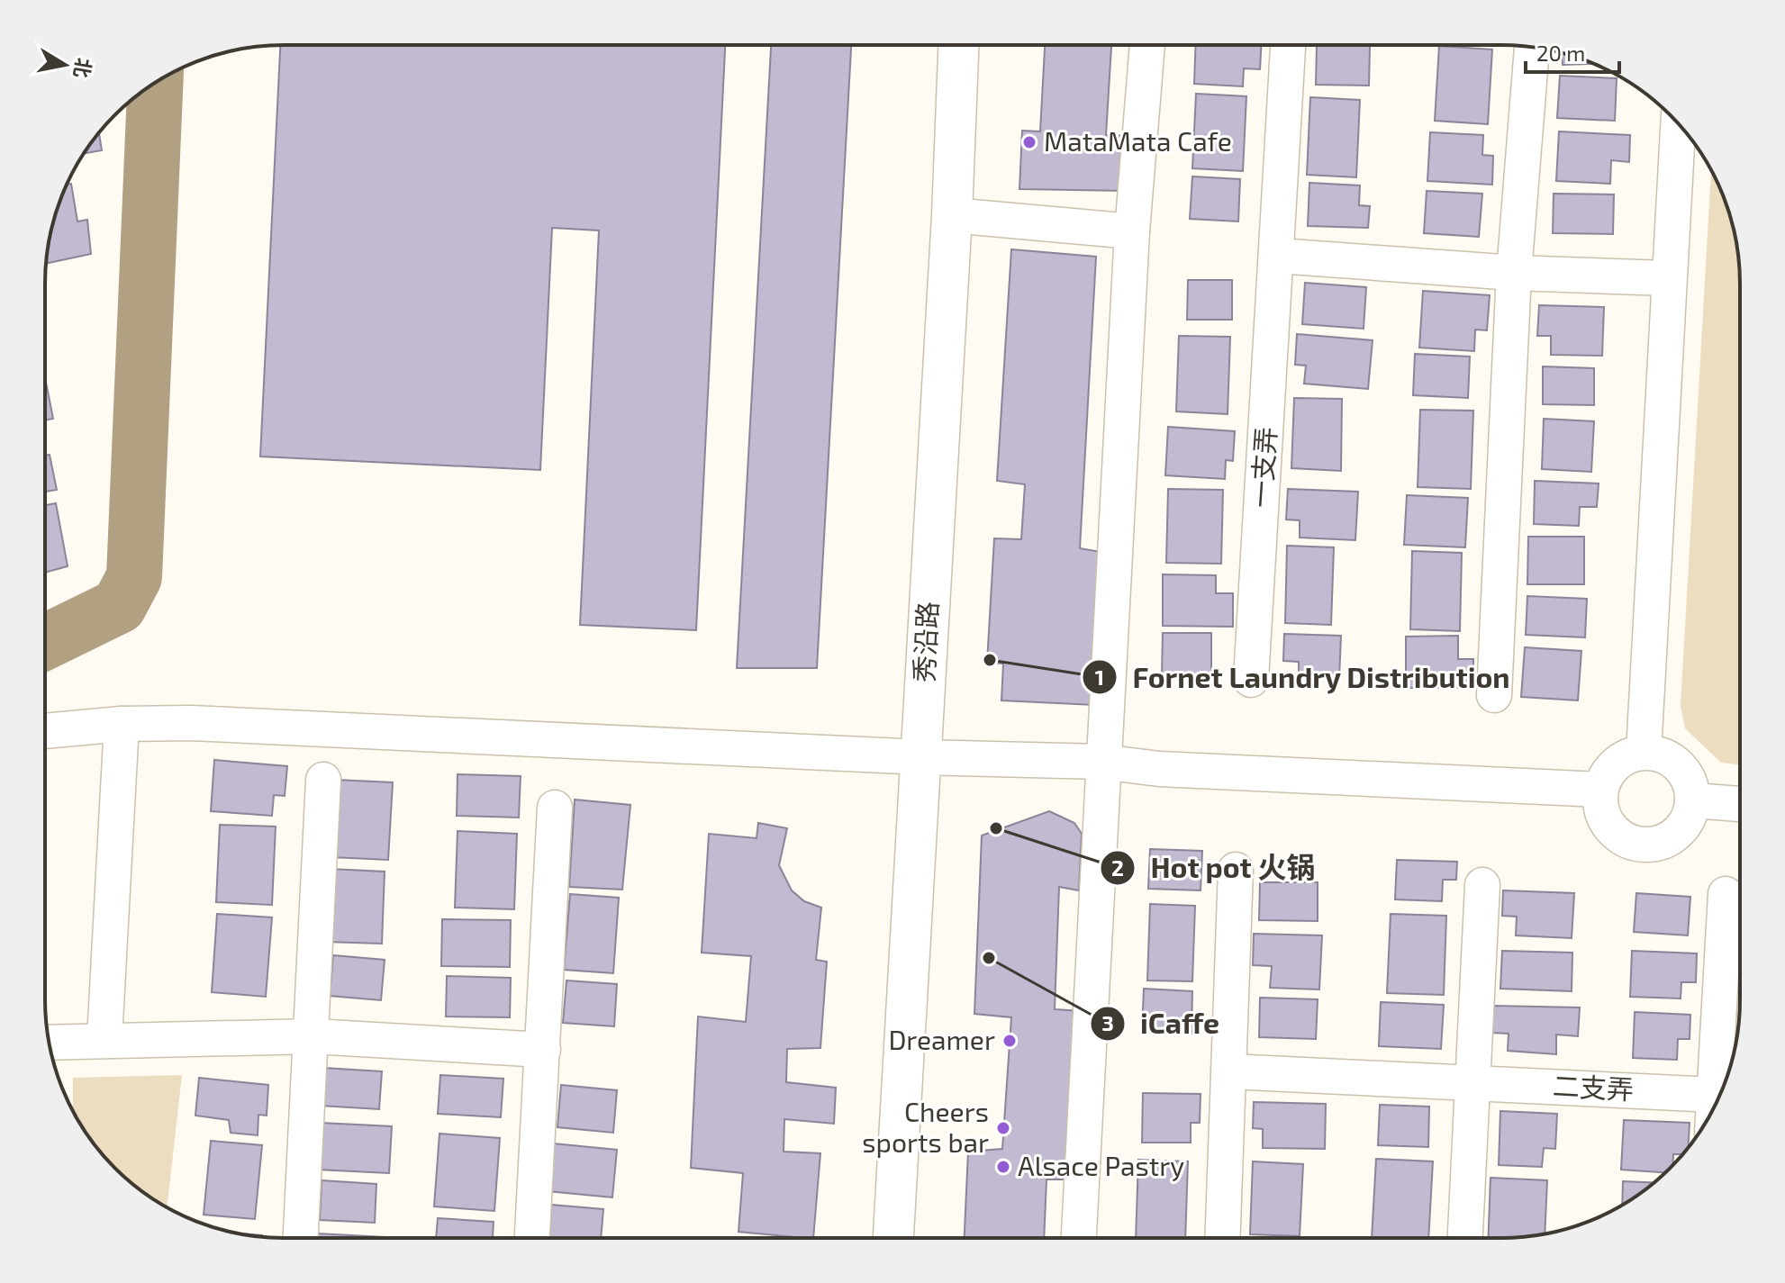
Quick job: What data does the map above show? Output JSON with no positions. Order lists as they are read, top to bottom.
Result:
{
  "streets": {
    "main road": ["秀沿路"],
    "street": ["一支弄", "二支弄"]
  },
  "places": [
    "MataMata Cafe",
    "Fornet Laundry Distribution",
    "Hot pot 火锅",
    "iCaffe",
    "Dreamer",
    "Cheers sports bar",
    "Alsace Pastry"
  ],
  "scale_bar": "20 m",
  "north": "right"
}
